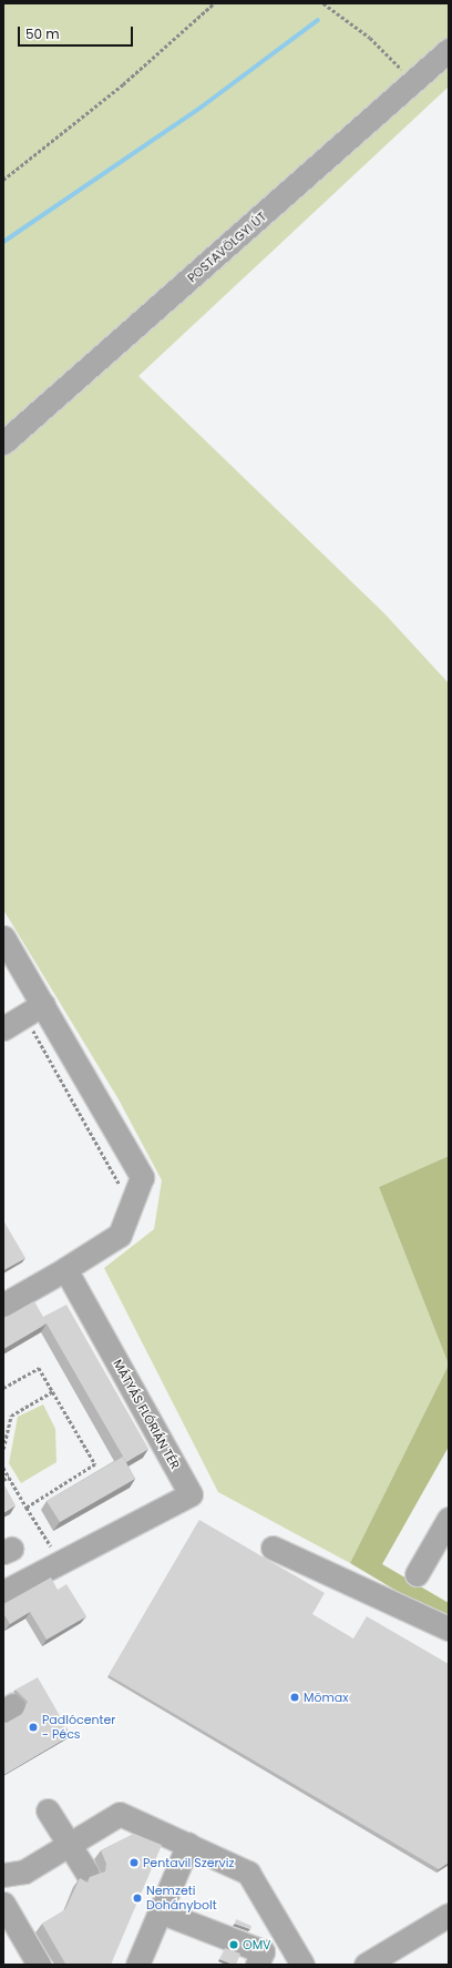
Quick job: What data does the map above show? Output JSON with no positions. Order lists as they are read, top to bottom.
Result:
{
  "streets": {
    "street": ["POSTAVÖLGYI ÚT", "MÁTYÁS FLÓRIÁN TÉR"]
  },
  "places": [
    "Mömax",
    "Padlócenter - Pécs",
    "Pentavil Szerviz",
    "Nemzeti Dohánybolt",
    "OMV"
  ],
  "scale_bar": "50 m"
}
